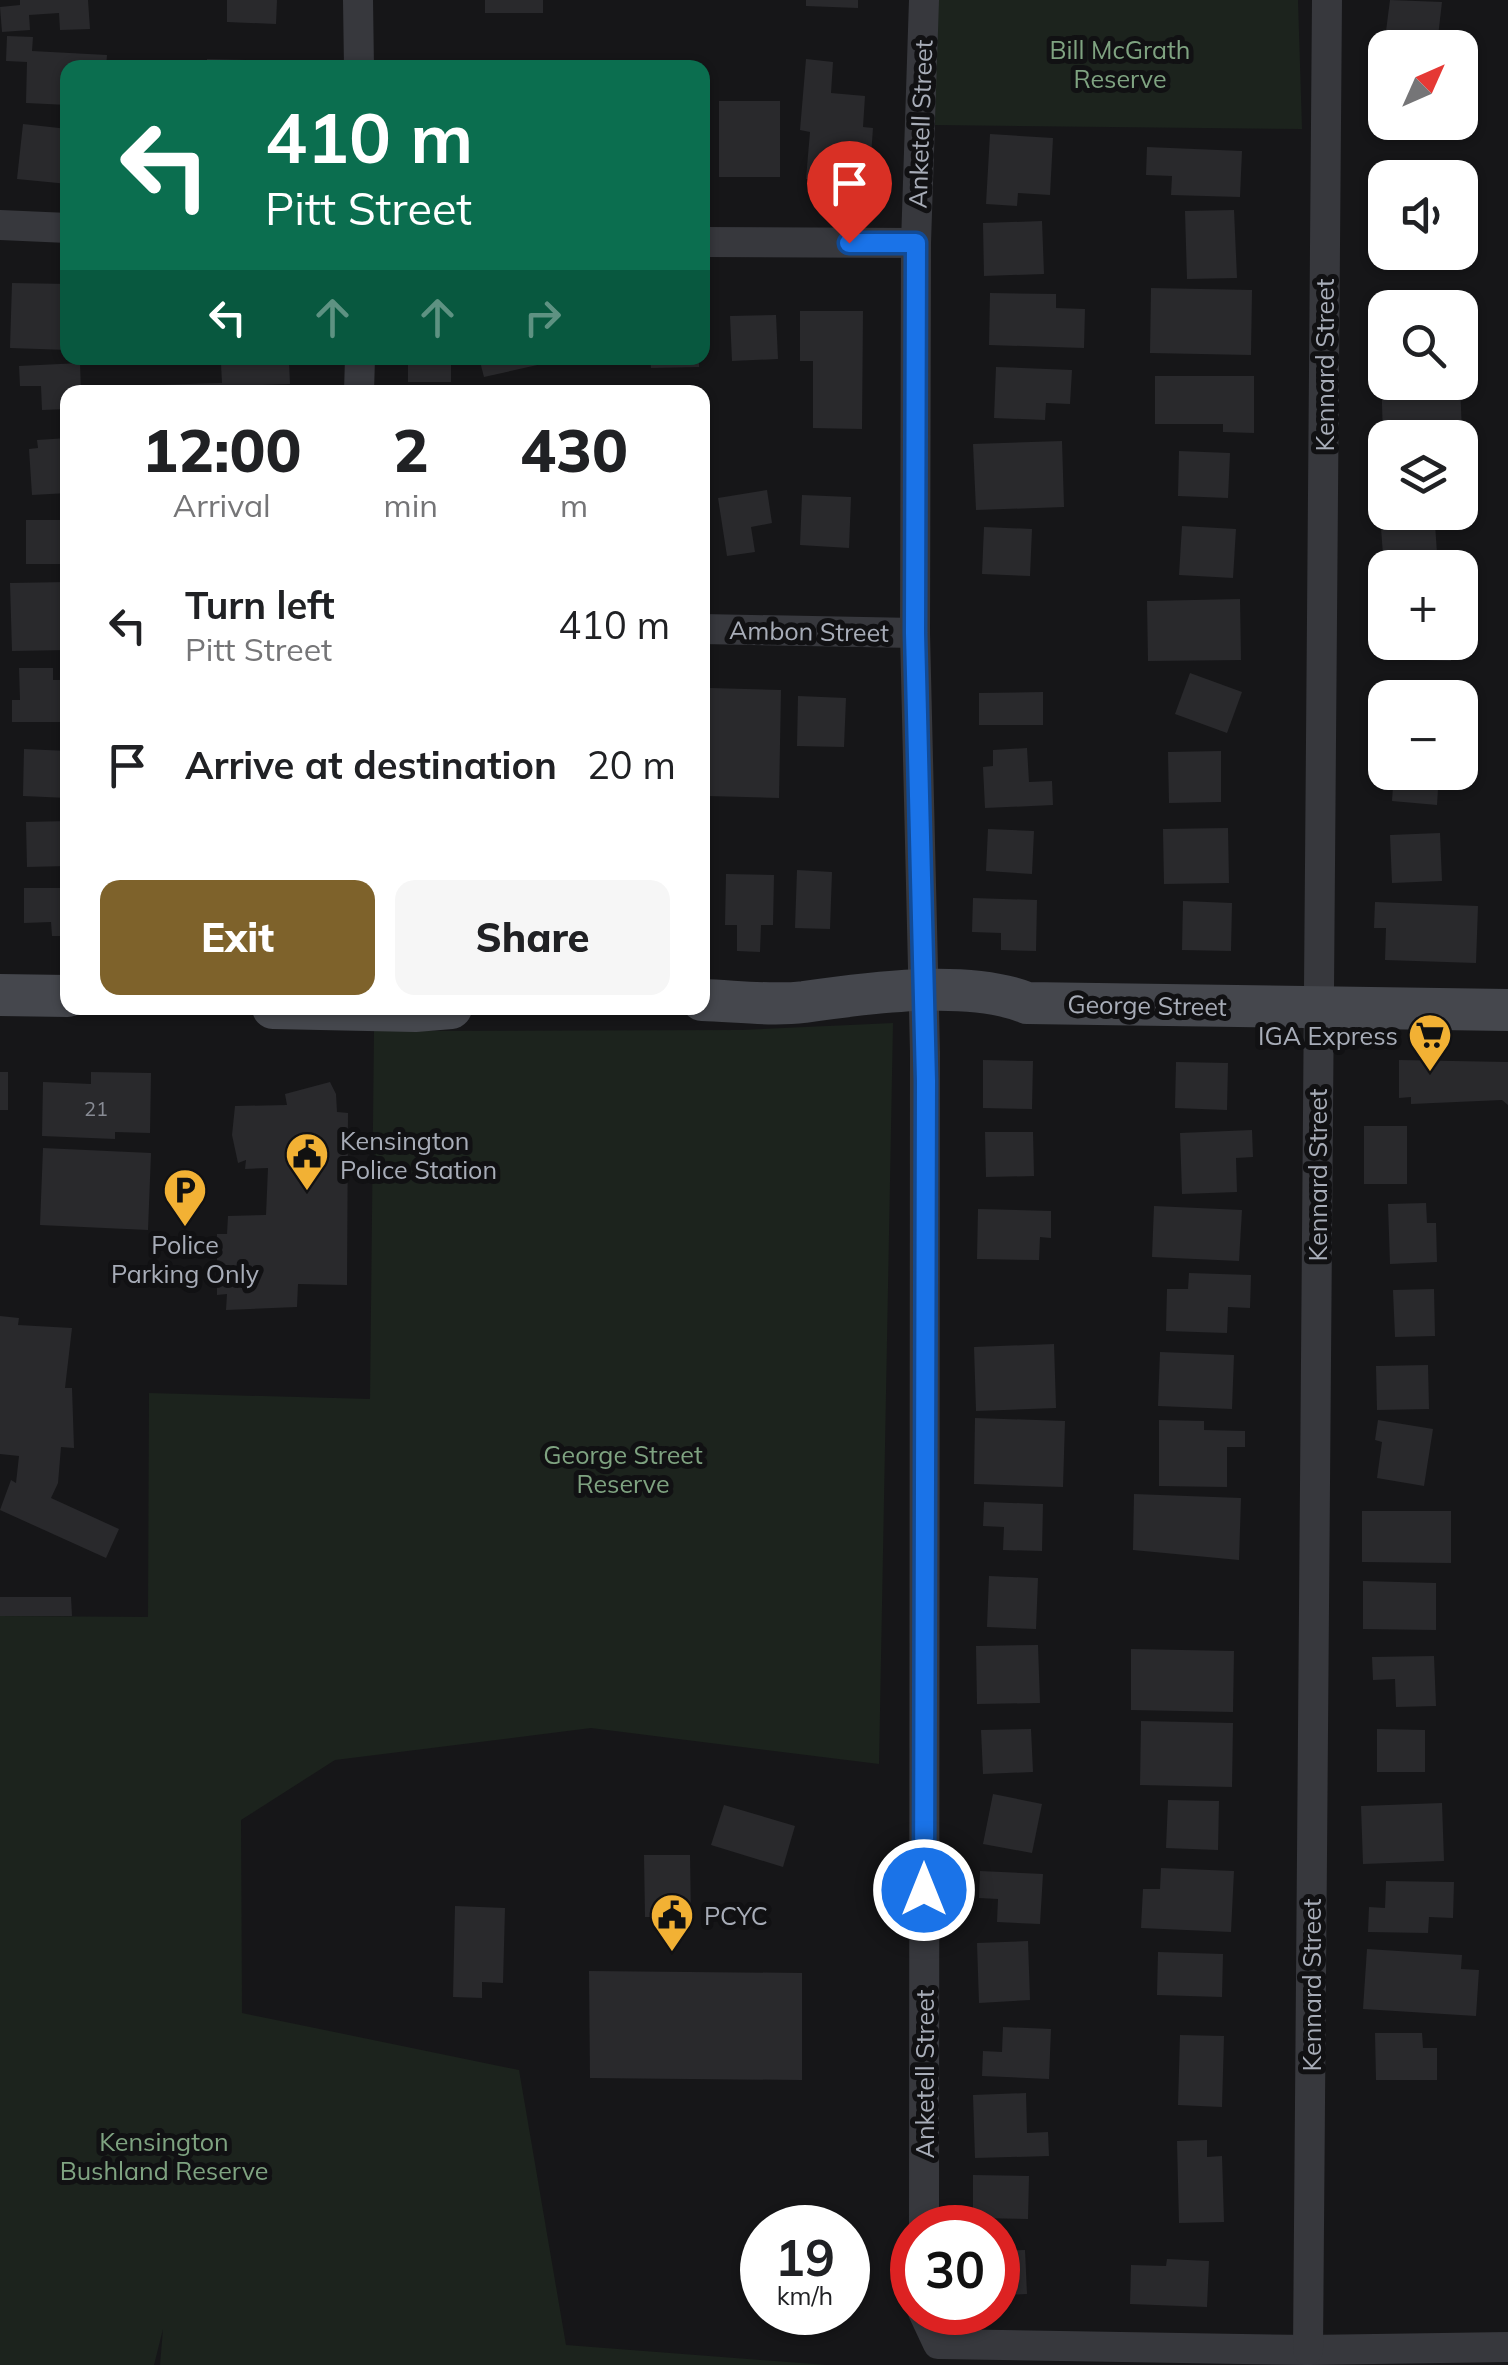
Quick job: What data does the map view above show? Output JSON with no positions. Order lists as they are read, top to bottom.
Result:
{
  "streets": {
    "main road": ["George Street"],
    "street": ["Anketell Street", "Kennard Street", "Ambon Street"]
  },
  "crossings": [
    ["Anketell Street", "Ambon Street"],
    ["Anketell Street", "George Street"],
    ["Kennard Street", "George Street"]
  ],
  "parks": ["Bill McGrath Reserve", "George Street Reserve", "Kensington Bushland Reserve"],
  "places": {
    "supermarket": ["IGA Express"],
    "public building": ["Kensington Police Station", "PCYC"],
    "parking": ["Police Parking Only"]
  },
  "house_numbers": ["21"],
  "north": "top right",
  "page": {
    "map_buttons": ["+", "−"],
    "turn": ["410 m", "Pitt Street"],
    "eta": [
      "12:00",
      "Arrival",
      "2",
      "min",
      "430",
      "m"
    ],
    "list": [
      {
        "name": "Turn left",
        "note": "Pitt Street",
        "value": "410 m"
      },
      {
        "name": "Arrive at destination",
        "value": "20 m"
      }
    ],
    "buttons": ["Exit", "Share"],
    "speed": "19 km/h",
    "limit": "30"
  }
}
